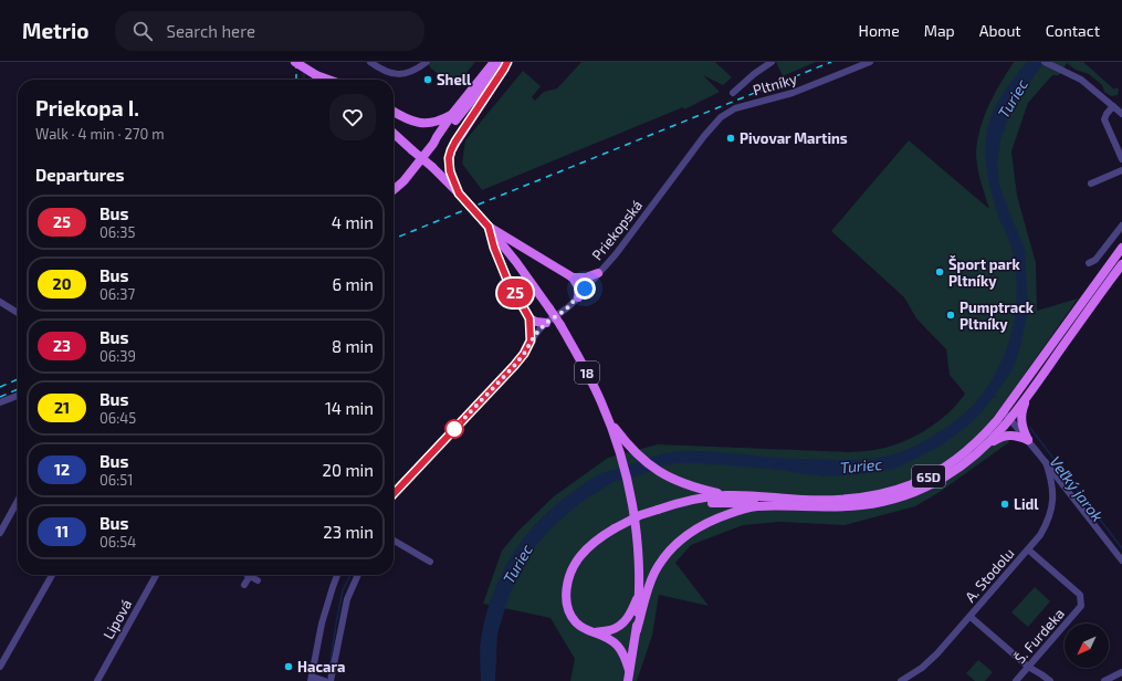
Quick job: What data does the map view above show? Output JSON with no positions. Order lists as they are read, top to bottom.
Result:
{
  "streets": {
    "main road": ["18", "65D"],
    "street": [
      "Pltníky",
      "Priekopská",
      "A. Stodolu",
      "Lipová",
      "Š. Furdeka"
    ]
  },
  "crossings": [
    ["Pltníky", "Priekopská"],
    ["A. Stodolu", "Š. Furdeka"]
  ],
  "water": ["Turiec", "Veľký jarok"],
  "places": [
    "Shell",
    "Pivovar Martins",
    "Šport park Pltníky",
    "Pumptrack Pltníky",
    "Lidl",
    "Hacara"
  ],
  "lines": ["bus line 25"],
  "north": "bottom left",
  "page": {
    "header": "Metrio",
    "search": "Search here",
    "nav": [
      "Home",
      "Map",
      "About",
      "Contact"
    ],
    "on_map": "25",
    "heading": [
      ["Priekopa I.", "Walk · 4 min · 270 m"],
      "Departures"
    ],
    "list": [
      {
        "mark": "25",
        "name": "Bus",
        "note": "06:35",
        "value": "4 min"
      },
      {
        "mark": "20",
        "name": "Bus",
        "note": "06:37",
        "value": "6 min"
      },
      {
        "mark": "23",
        "name": "Bus",
        "note": "06:39",
        "value": "8 min"
      },
      {
        "mark": "21",
        "name": "Bus",
        "note": "06:45",
        "value": "14 min"
      },
      {
        "mark": "12",
        "name": "Bus",
        "note": "06:51",
        "value": "20 min"
      },
      {
        "mark": "11",
        "name": "Bus",
        "note": "06:54",
        "value": "23 min"
      }
    ]
  }
}
